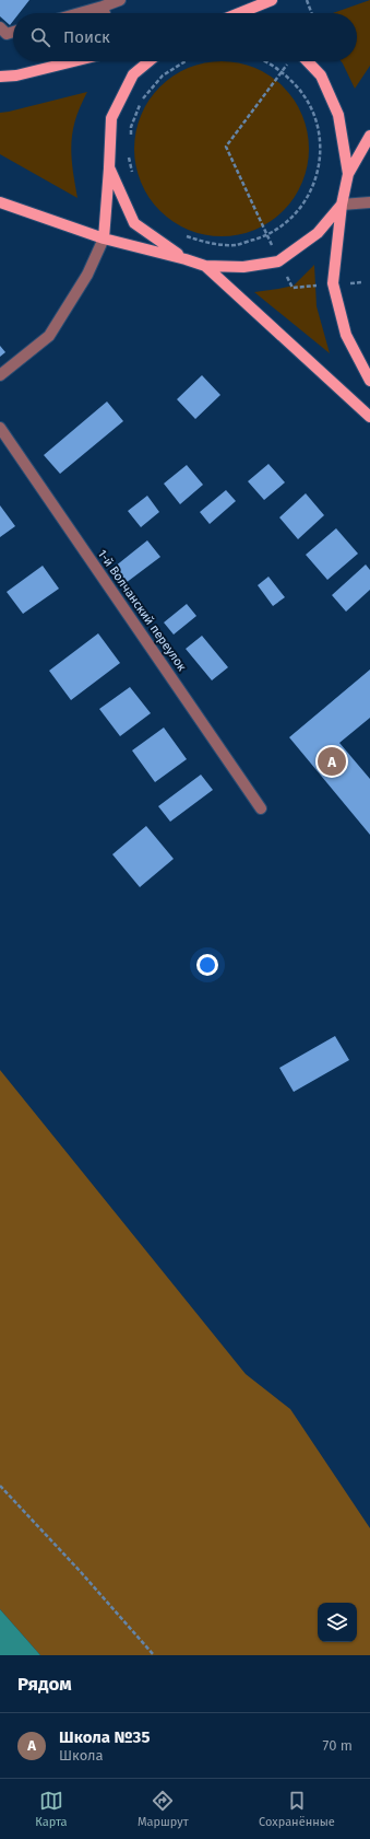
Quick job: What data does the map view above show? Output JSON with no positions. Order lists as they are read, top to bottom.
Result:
{
  "streets": {
    "street": ["1-й Волчанский переулок"]
  },
  "page": {
    "search": "Поиск",
    "pins": "A",
    "heading": "Рядом",
    "list": [
      {
        "mark": "A",
        "name": "Школа №35",
        "note": "Школа",
        "value": "70 m"
      }
    ],
    "nav": ["Карта", "Маршрут", "Сохранённые"]
  }
}
